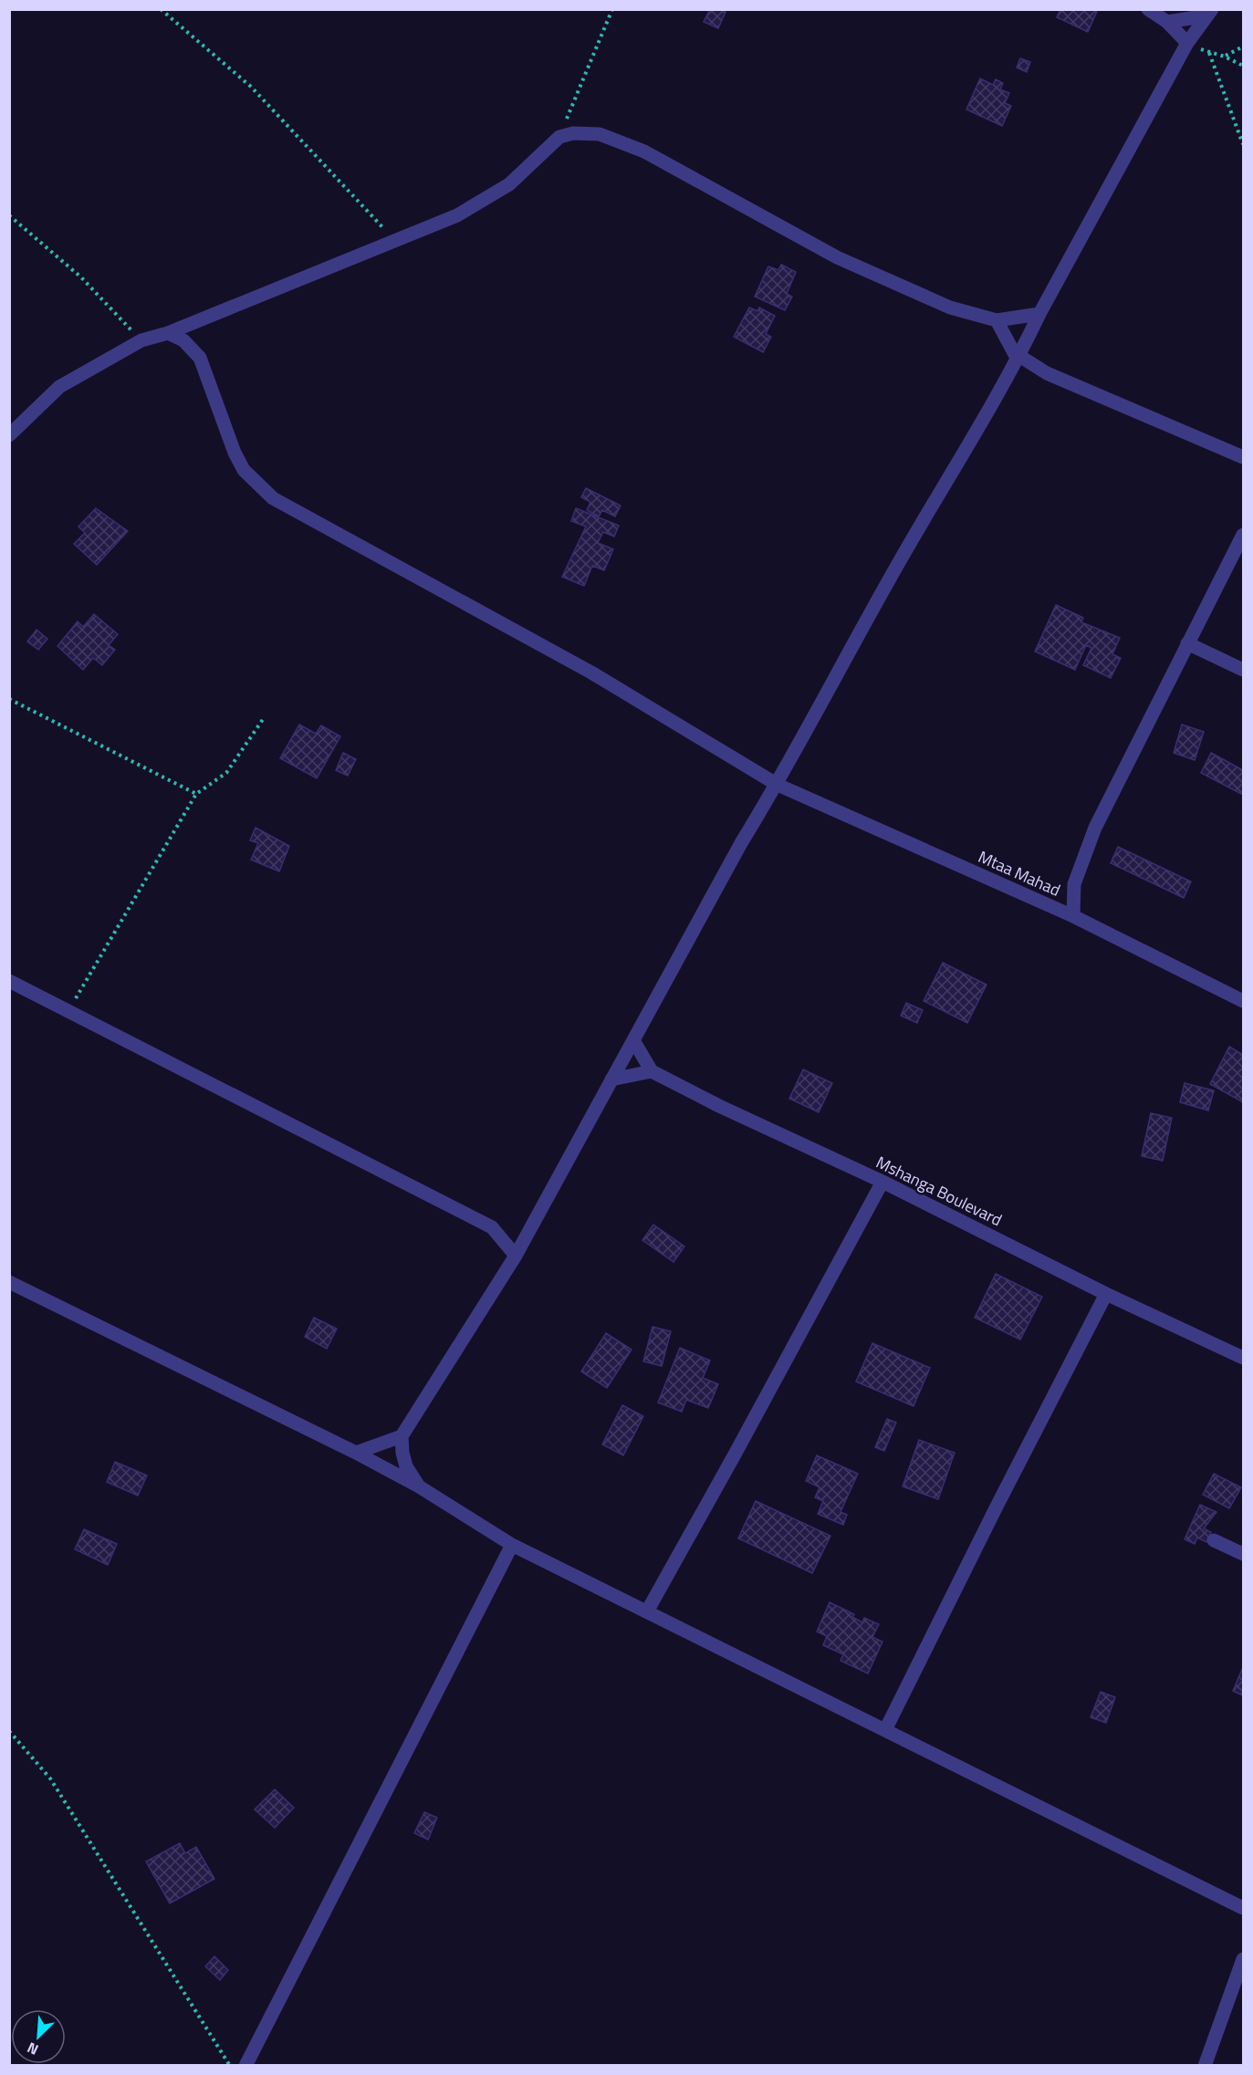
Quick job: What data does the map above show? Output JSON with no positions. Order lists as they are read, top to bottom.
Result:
{
  "streets": {
    "street": ["Mtaa Mahad", "Mshanga Boulevard"]
  },
  "north": "bottom left"
}
